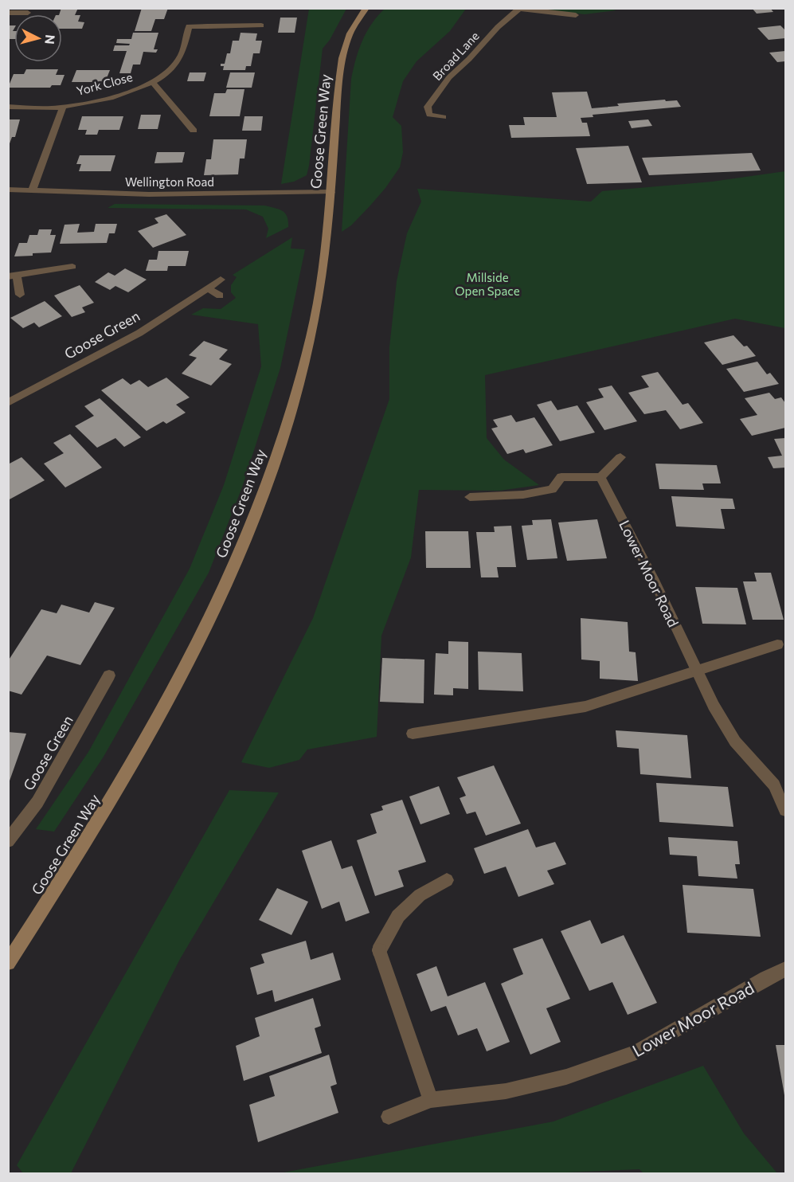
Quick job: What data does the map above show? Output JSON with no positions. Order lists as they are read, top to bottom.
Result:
{
  "streets": {
    "main road": ["Goose Green Way"],
    "street": [
      "Broad Lane",
      "York Close",
      "Wellington Road",
      "Goose Green",
      "Lower Moor Road"
    ]
  },
  "crossings": [
    ["York Close", "Wellington Road"],
    ["Goose Green Way", "Wellington Road"]
  ],
  "parks": ["Millside Open Space"],
  "north": "right"
}
